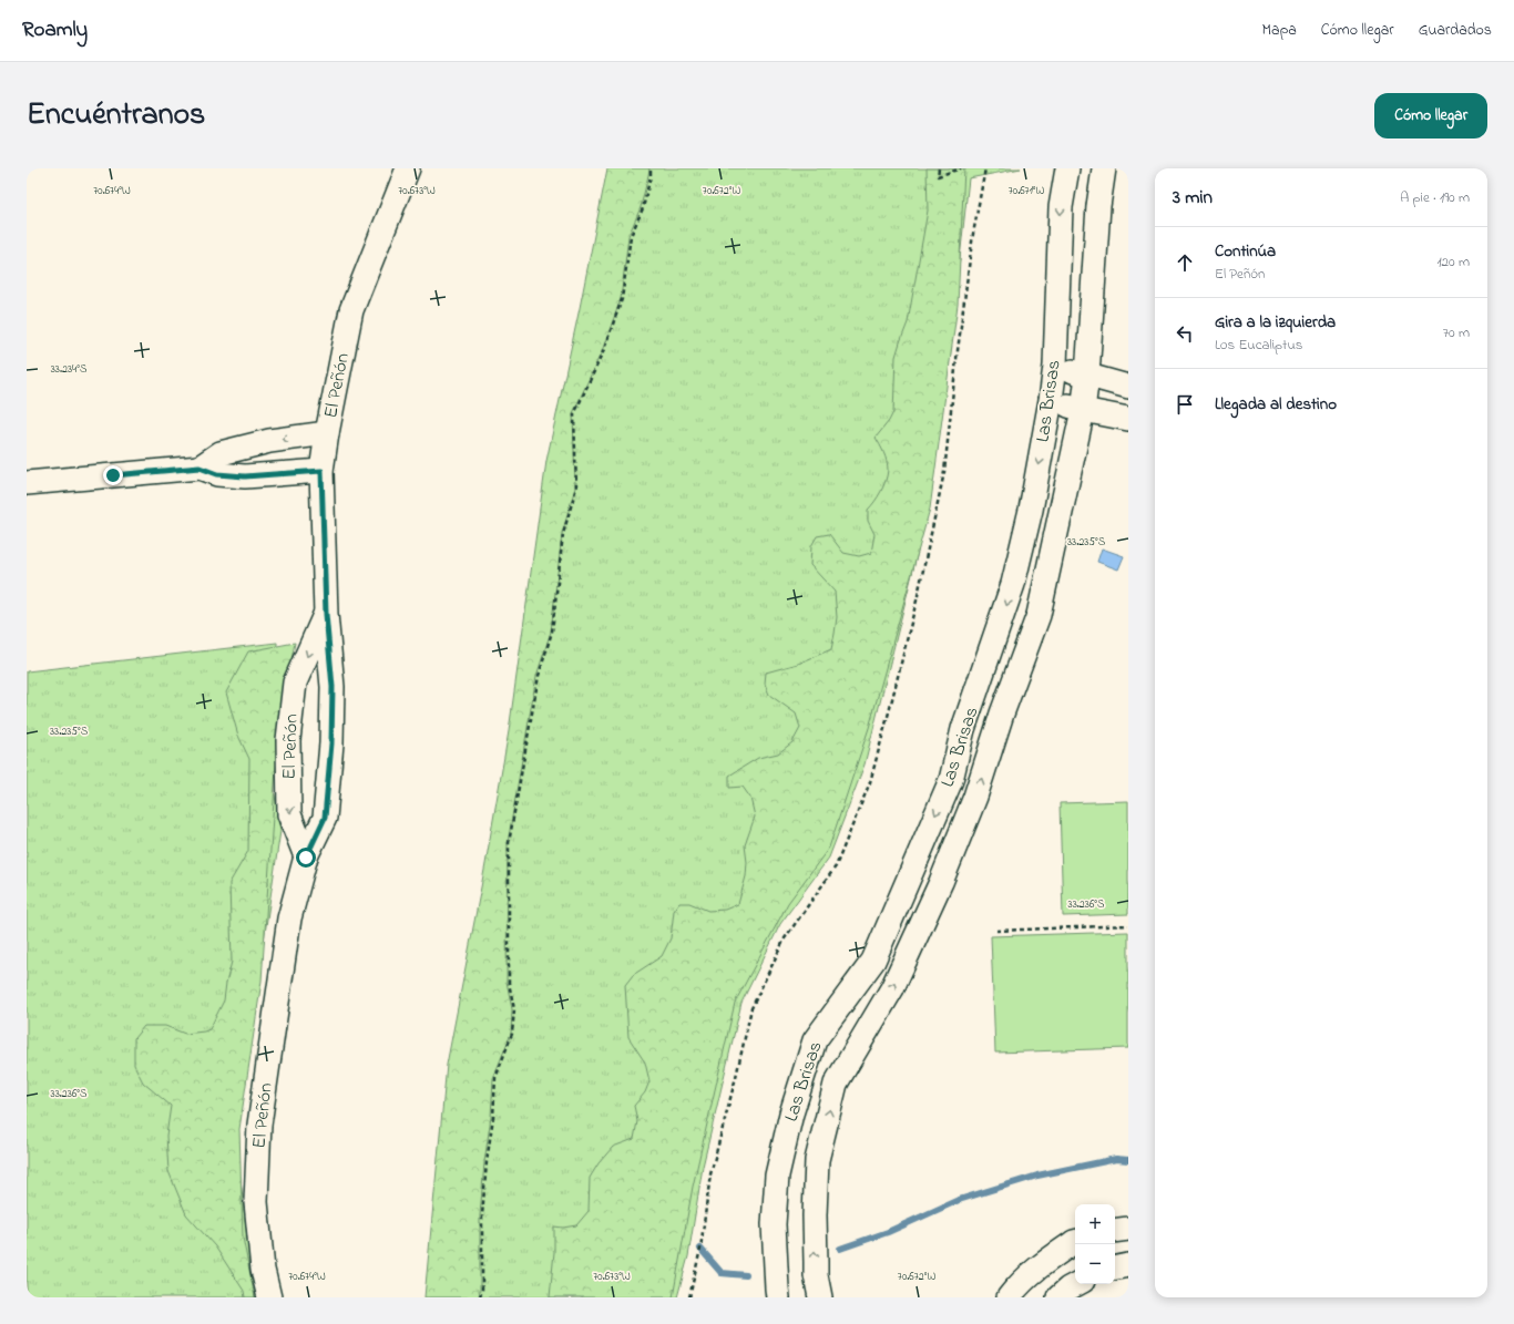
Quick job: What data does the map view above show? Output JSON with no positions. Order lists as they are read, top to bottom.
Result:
{
  "streets": {
    "street": ["El Peñón", "Las Brisas"]
  },
  "page": {
    "header": "Roamly",
    "nav": ["Mapa", "Cómo llegar", "Guardados"],
    "title": "Encuéntranos",
    "buttons": "Cómo llegar",
    "heading": ["3 min", "A pie · 190 m"],
    "list": [
      ["Continúa", "El Peñón", "120 m"],
      ["Gira a la izquierda", "Los Eucaliptus", "70 m"],
      "Llegada al destino"
    ],
    "map_buttons": ["+", "−"]
  },
  "coordinates": [
    "70.671°W",
    "70.674°W",
    "70.673°W",
    "70.672°W",
    "33.234°S",
    "33.235°S",
    "33.236°S"
  ]
}
